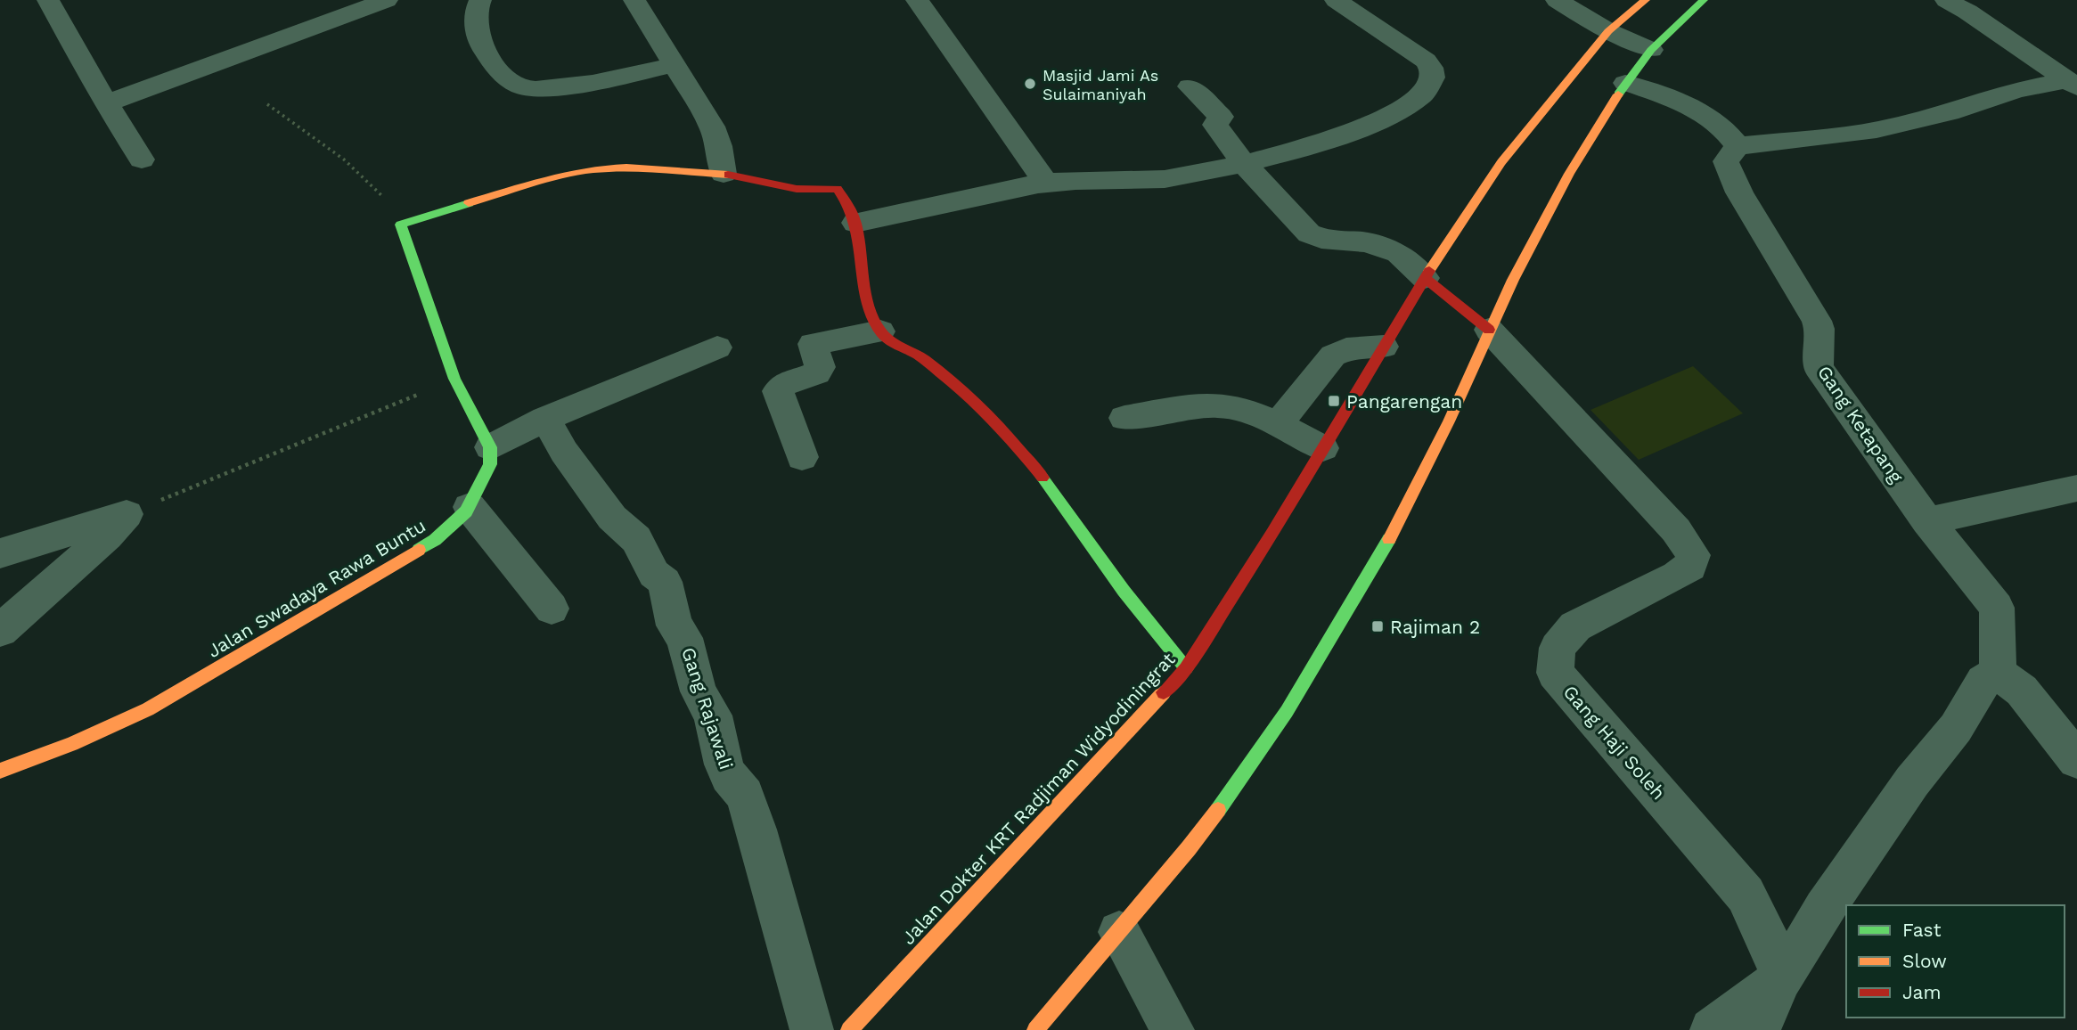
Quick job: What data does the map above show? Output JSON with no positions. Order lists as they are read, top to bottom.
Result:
{
  "streets": {
    "main road": ["Jalan Swadaya Rawa Buntu", "Jalan Dokter KRT Radjiman Widyodiningrat"],
    "street": ["Gang Ketapang", "Gang Rajawali", "Gang Haji Soleh"]
  },
  "places": {
    "other": ["Masjid Jami As Sulaimaniyah"],
    "transit": ["Pangarengan", "Rajiman 2"]
  },
  "legend": ["Fast", "Slow", "Jam"]
}
